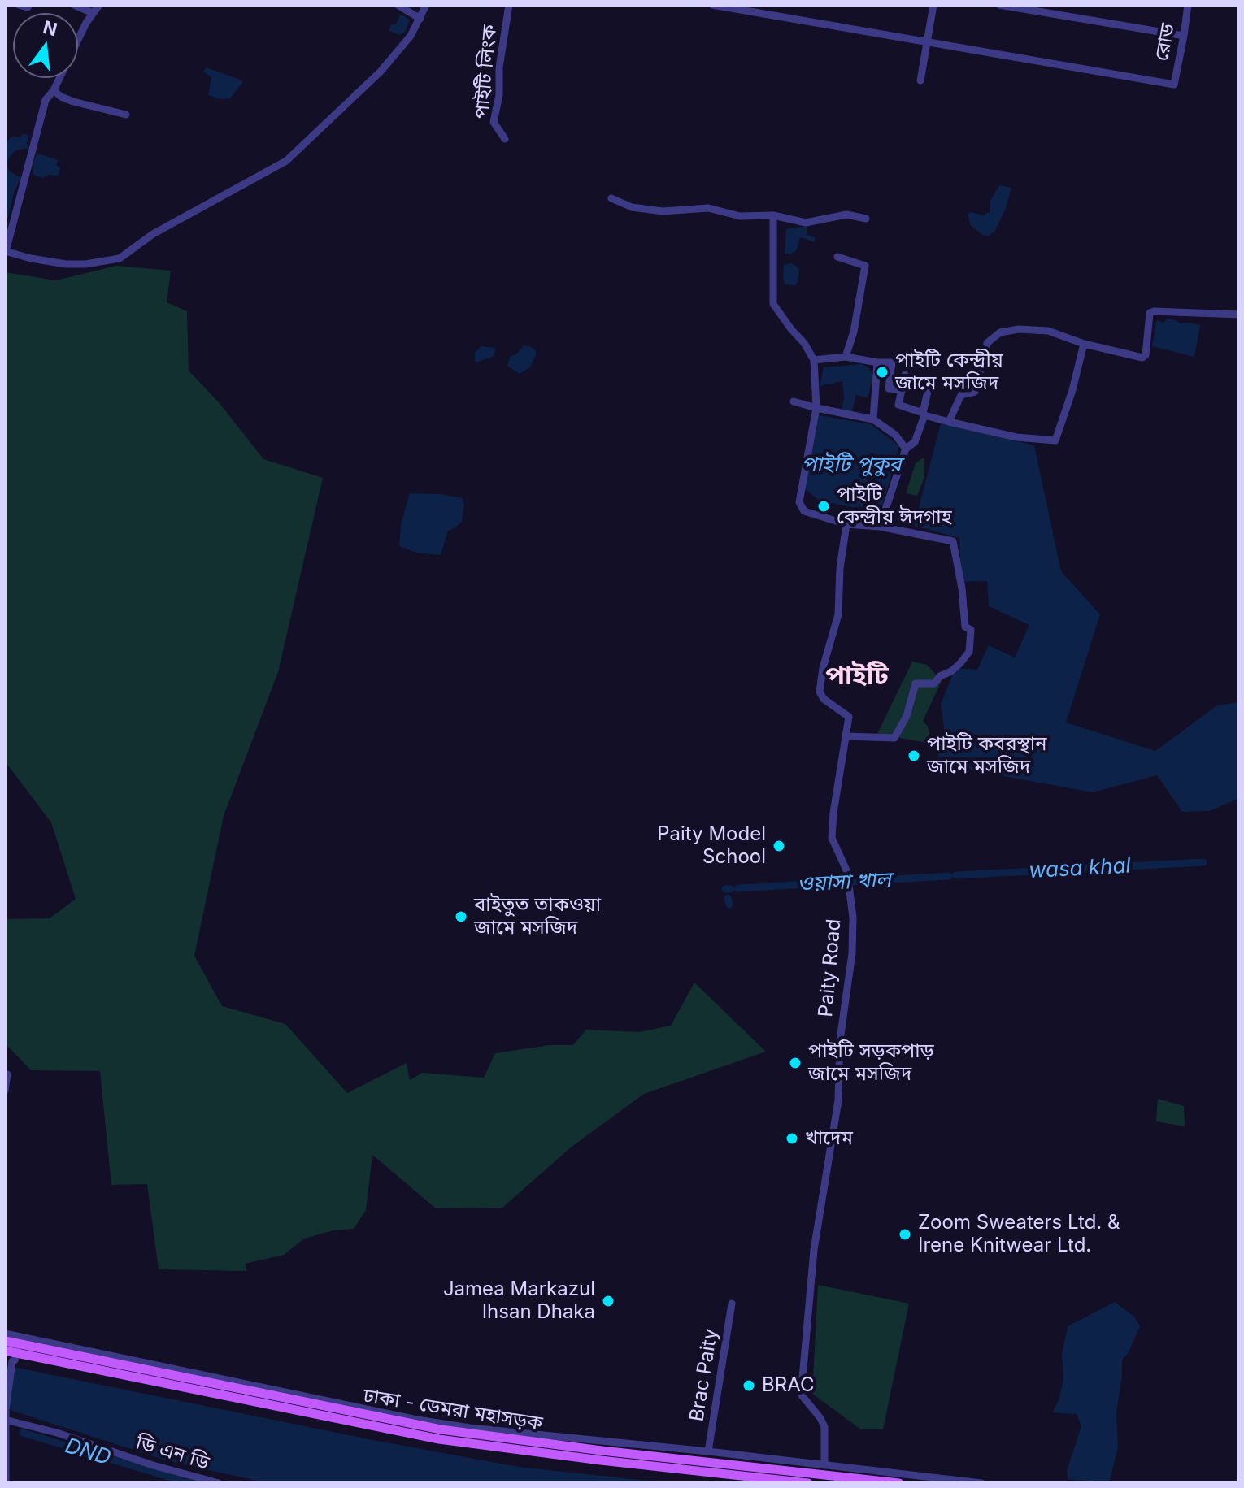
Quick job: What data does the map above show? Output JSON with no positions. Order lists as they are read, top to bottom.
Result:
{
  "streets": {
    "main road": ["ঢাকা - ডেমরা মহাসড়ক"],
    "street": [
      "রোড",
      "পাইটি লিংক",
      "Paity Road",
      "Brac Paity",
      "ডি এন ডি"
    ]
  },
  "districts": ["পাইটি"],
  "water": [
    "পাইটি পুকুর",
    "wasa khal",
    "ওয়াসা খাল",
    "DND"
  ],
  "places": [
    "পাইটি কেন্দ্রীয় জামে মসজিদ",
    "পাইটি কেন্দ্রীয় ঈদগাহ",
    "পাইটি কবরস্থান জামে মসজিদ",
    "Paity Model School",
    "বাইতুত তাকওয়া জামে মসজিদ",
    "পাইটি সড়কপাড় জামে মসজিদ",
    "খাদেম",
    "Zoom Sweaters Ltd. & Irene Knitwear Ltd.",
    "Jamea Markazul Ihsan Dhaka",
    "BRAC"
  ],
  "north": "top"
}
